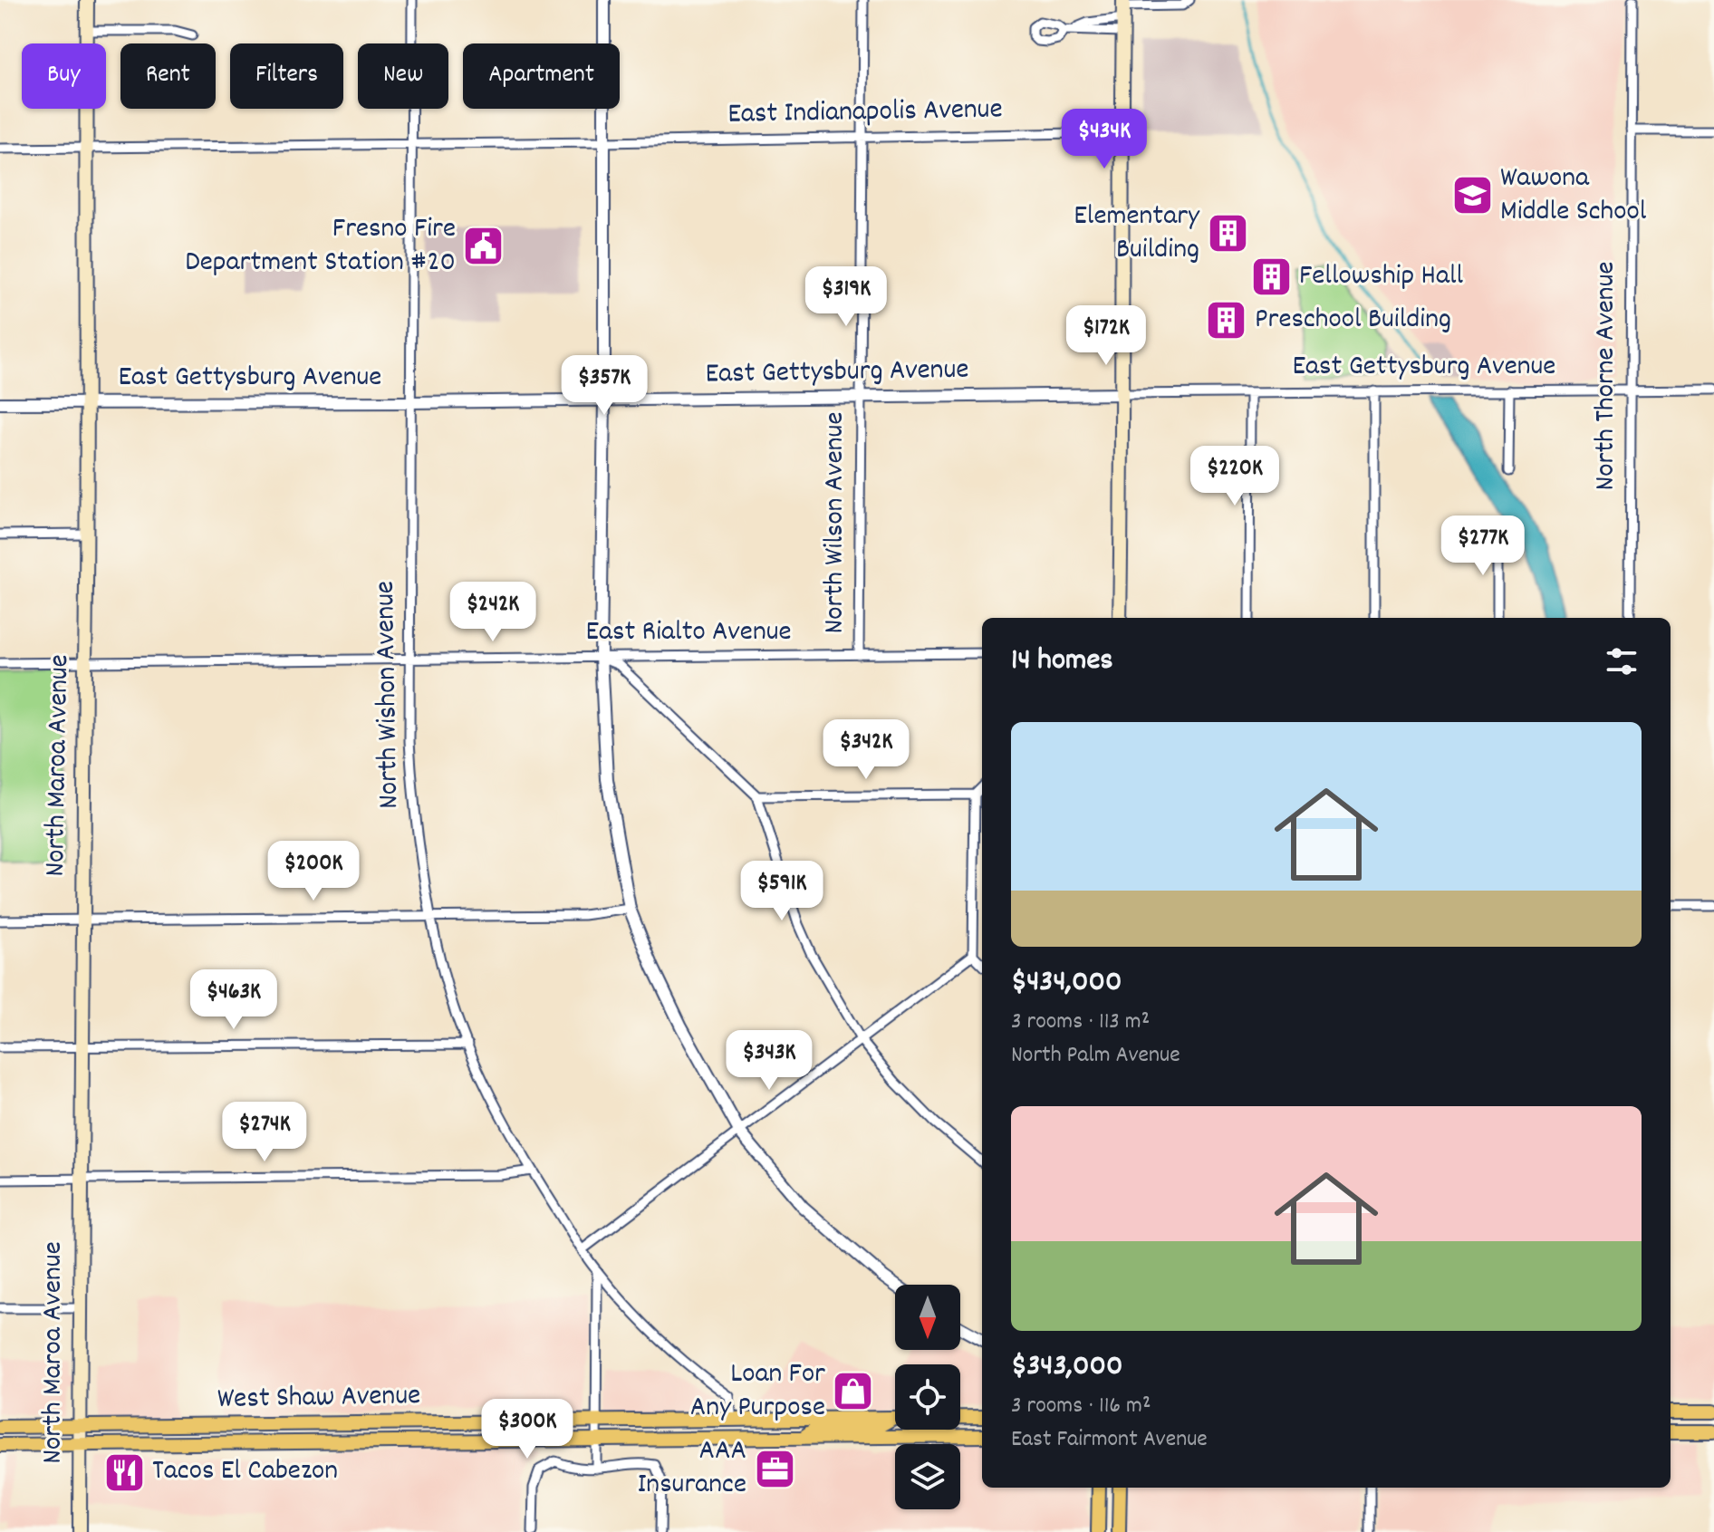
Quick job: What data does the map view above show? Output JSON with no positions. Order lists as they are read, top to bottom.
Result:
{
  "streets": {
    "main road": ["North Maroa Avenue", "West Shaw Avenue"],
    "street": [
      "East Indianapolis Avenue",
      "East Gettysburg Avenue",
      "North Thorne Avenue",
      "North Wilson Avenue",
      "East Rialto Avenue",
      "North Wishon Avenue"
    ]
  },
  "crossings": [
    ["East Indianapolis Avenue", "North Wilson Avenue"],
    ["East Indianapolis Avenue", "North Wishon Avenue"],
    ["East Indianapolis Avenue", "North Maroa Avenue"],
    ["East Gettysburg Avenue", "North Thorne Avenue"],
    ["East Gettysburg Avenue", "North Wilson Avenue"],
    ["East Gettysburg Avenue", "North Wishon Avenue"],
    ["East Gettysburg Avenue", "North Maroa Avenue"],
    ["North Wilson Avenue", "East Rialto Avenue"],
    ["East Rialto Avenue", "North Wishon Avenue"],
    ["East Rialto Avenue", "North Maroa Avenue"],
    ["North Wishon Avenue", "West Shaw Avenue"],
    ["North Maroa Avenue", "West Shaw Avenue"]
  ],
  "places": {
    "school or university": ["Wawona Middle School"],
    "building": ["Elementary Building", "Fellowship Hall", "Preschool Building"],
    "public building": ["Fresno Fire Department Station #20"],
    "shop": ["Loan For Any Purpose"],
    "office": ["AAA Insurance"],
    "restaurant": ["Tacos El Cabezon"]
  },
  "north": "bottom",
  "page": {
    "chip": [
      "Buy",
      "Rent",
      "Filters",
      "New",
      "Apartment"
    ],
    "price": [
      "$434K",
      "$319K",
      "$172K",
      "$357K",
      "$220K",
      "$277K",
      "$242K",
      "$342K",
      "$200K",
      "$591K",
      "$463K",
      "$343K",
      "$274K",
      "$300K"
    ],
    "heading": "14 homes",
    "list": [
      {
        "name": "$434,000",
        "note": "3 rooms · 113 m² · North Palm Avenue"
      },
      {
        "name": "$343,000",
        "note": "3 rooms · 116 m² · East Fairmont Avenue"
      }
    ]
  }
}
